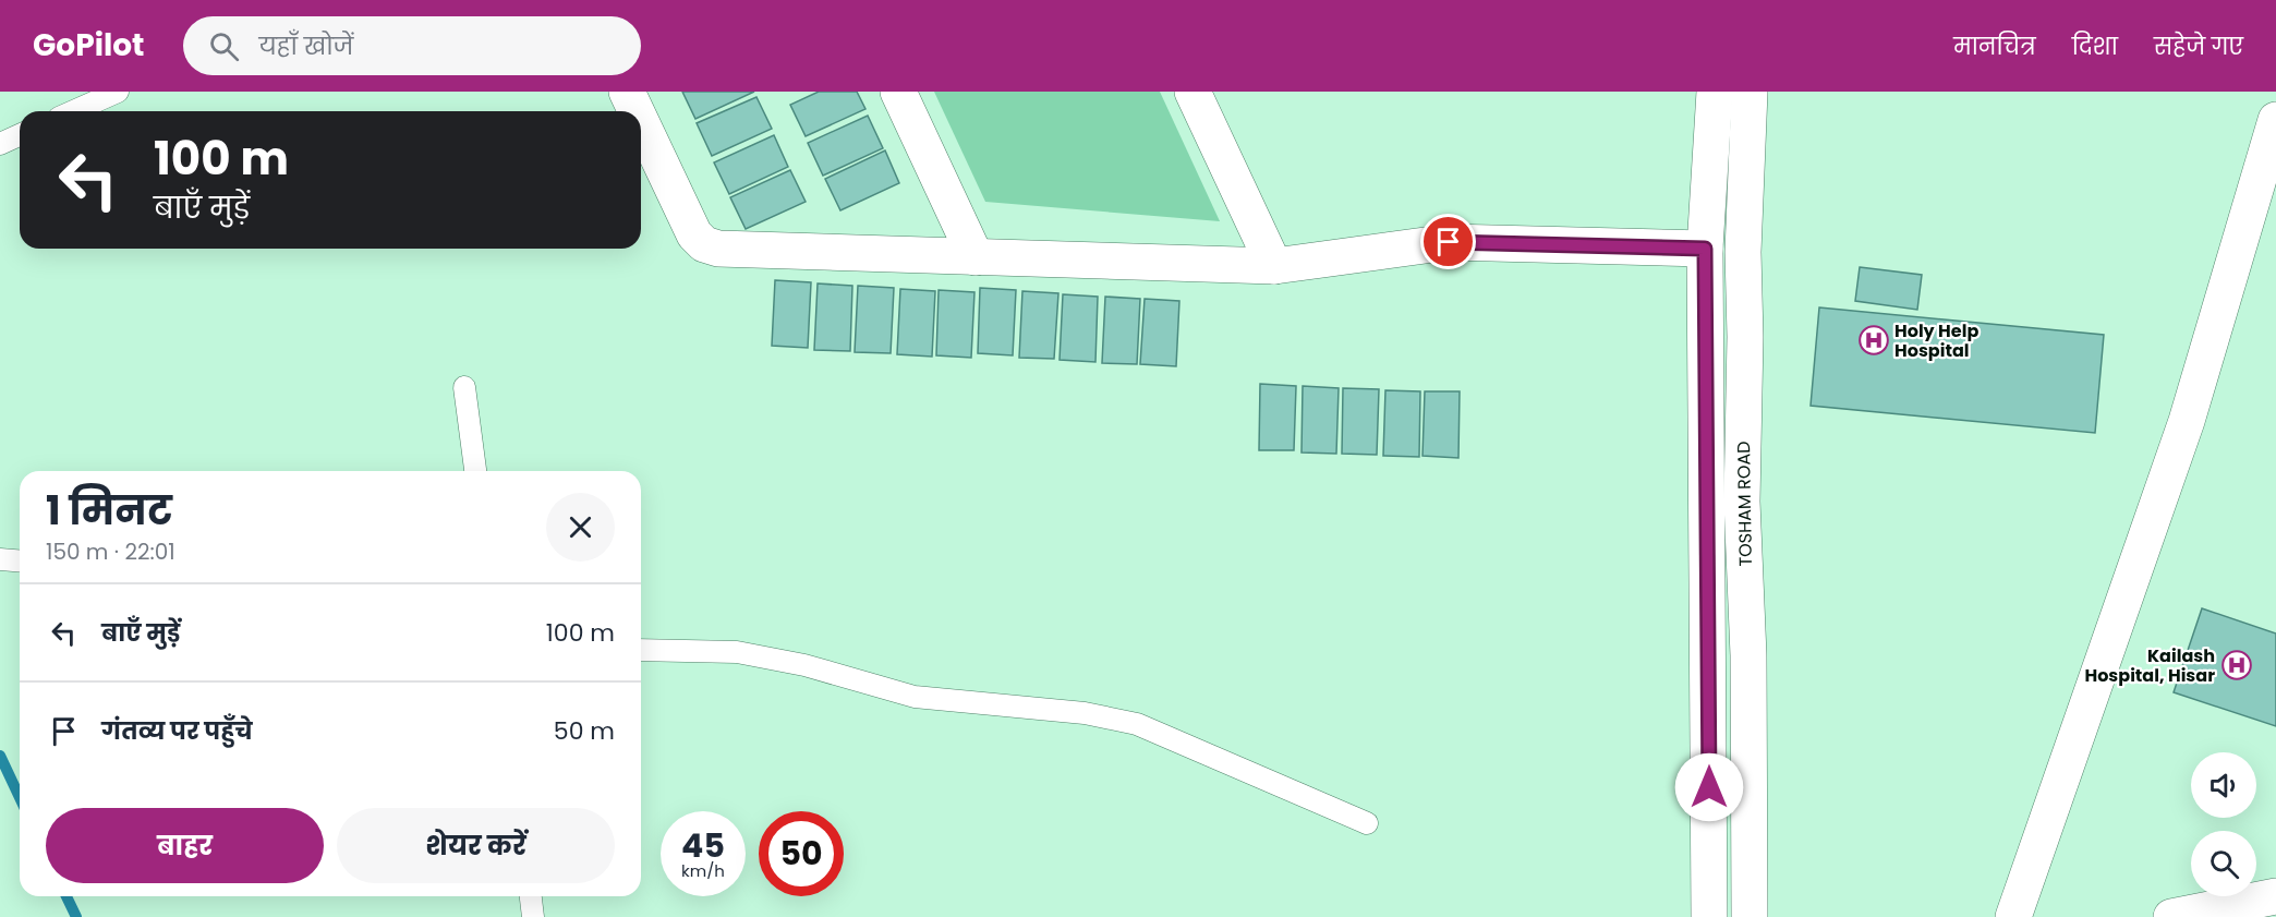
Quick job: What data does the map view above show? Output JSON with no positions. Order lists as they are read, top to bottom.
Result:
{
  "streets": {
    "street": ["TOSHAM ROAD"]
  },
  "places": {
    "hospital": ["Holy Help Hospital", "Kailash Hospital, Hisar"]
  },
  "page": {
    "header": "GoPilot",
    "search": "यहाँ खोजें",
    "nav": ["मानचित्र", "दिशा", "सहेजे गए"],
    "turn": ["100 m", "बाएँ मुड़ें"],
    "heading": ["1 मिनट", "150 m · 22:01"],
    "list": [
      {
        "name": "बाएँ मुड़ें",
        "value": "100 m"
      },
      {
        "name": "गंतव्य पर पहुँचे",
        "value": "50 m"
      }
    ],
    "buttons": ["बाहर", "शेयर करें"],
    "speed": "45 km/h",
    "limit": "50"
  }
}
